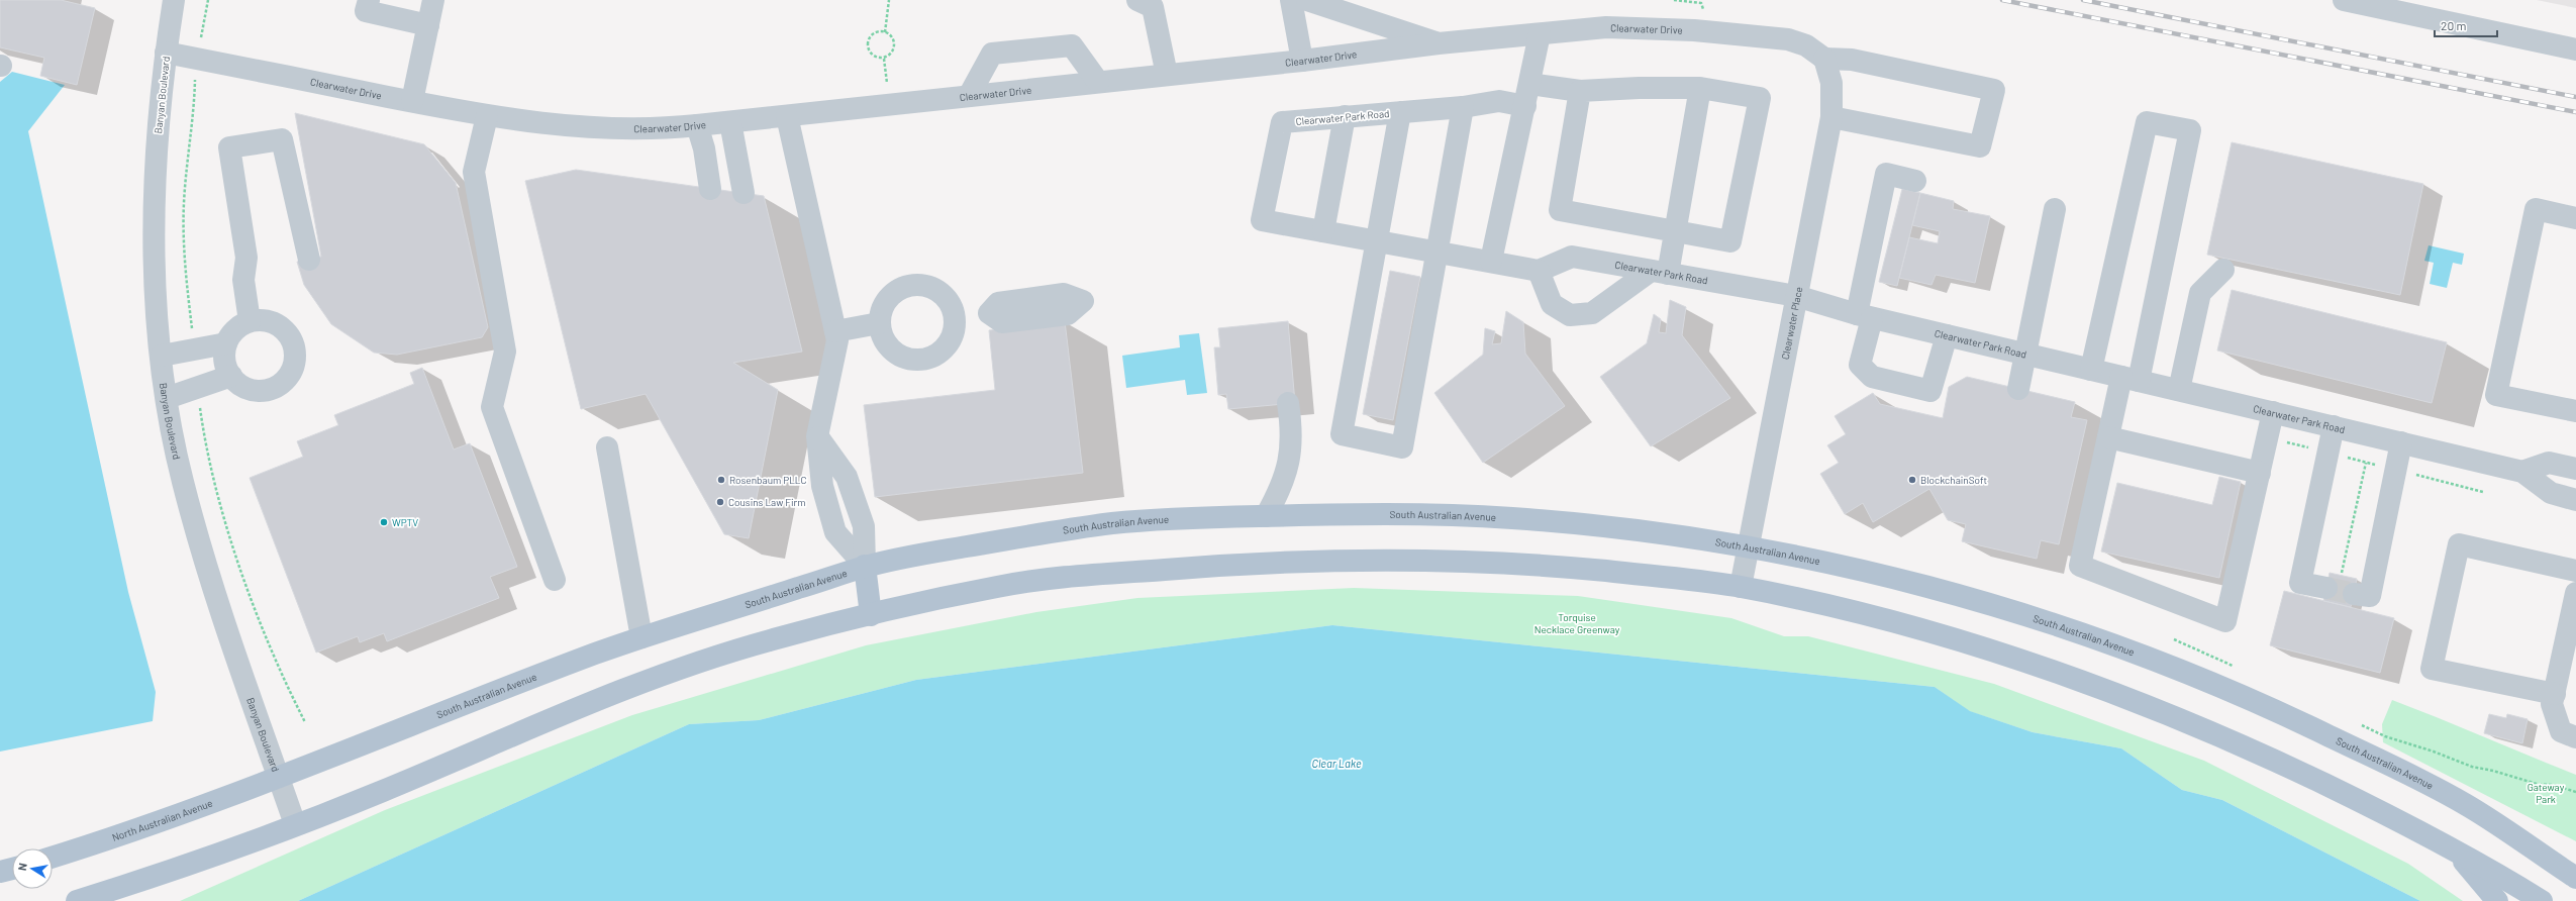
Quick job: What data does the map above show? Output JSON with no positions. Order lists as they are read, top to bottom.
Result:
{
  "streets": {
    "main road": ["South Australian Avenue", "North Australian Avenue"],
    "street": [
      "Clearwater Drive",
      "Banyan Boulevard",
      "Clearwater Park Road",
      "Clearwater Place"
    ]
  },
  "crossings": [
    ["Clearwater Drive", "Banyan Boulevard"],
    ["Clearwater Drive", "Clearwater Place"],
    ["Banyan Boulevard", "South Australian Avenue"],
    ["Banyan Boulevard", "North Australian Avenue"],
    ["Clearwater Park Road", "Clearwater Place"],
    ["Clearwater Place", "South Australian Avenue"],
    ["South Australian Avenue", "North Australian Avenue"]
  ],
  "water": ["Clear Lake"],
  "parks": ["Torquise Necklace Greenway", "Gateway Park"],
  "places": [
    "Rosenbaum PLLC",
    "BlockchainSoft",
    "Cousins Law Firm",
    "WPTV"
  ],
  "scale_bar": "20 m",
  "north": "left"
}
